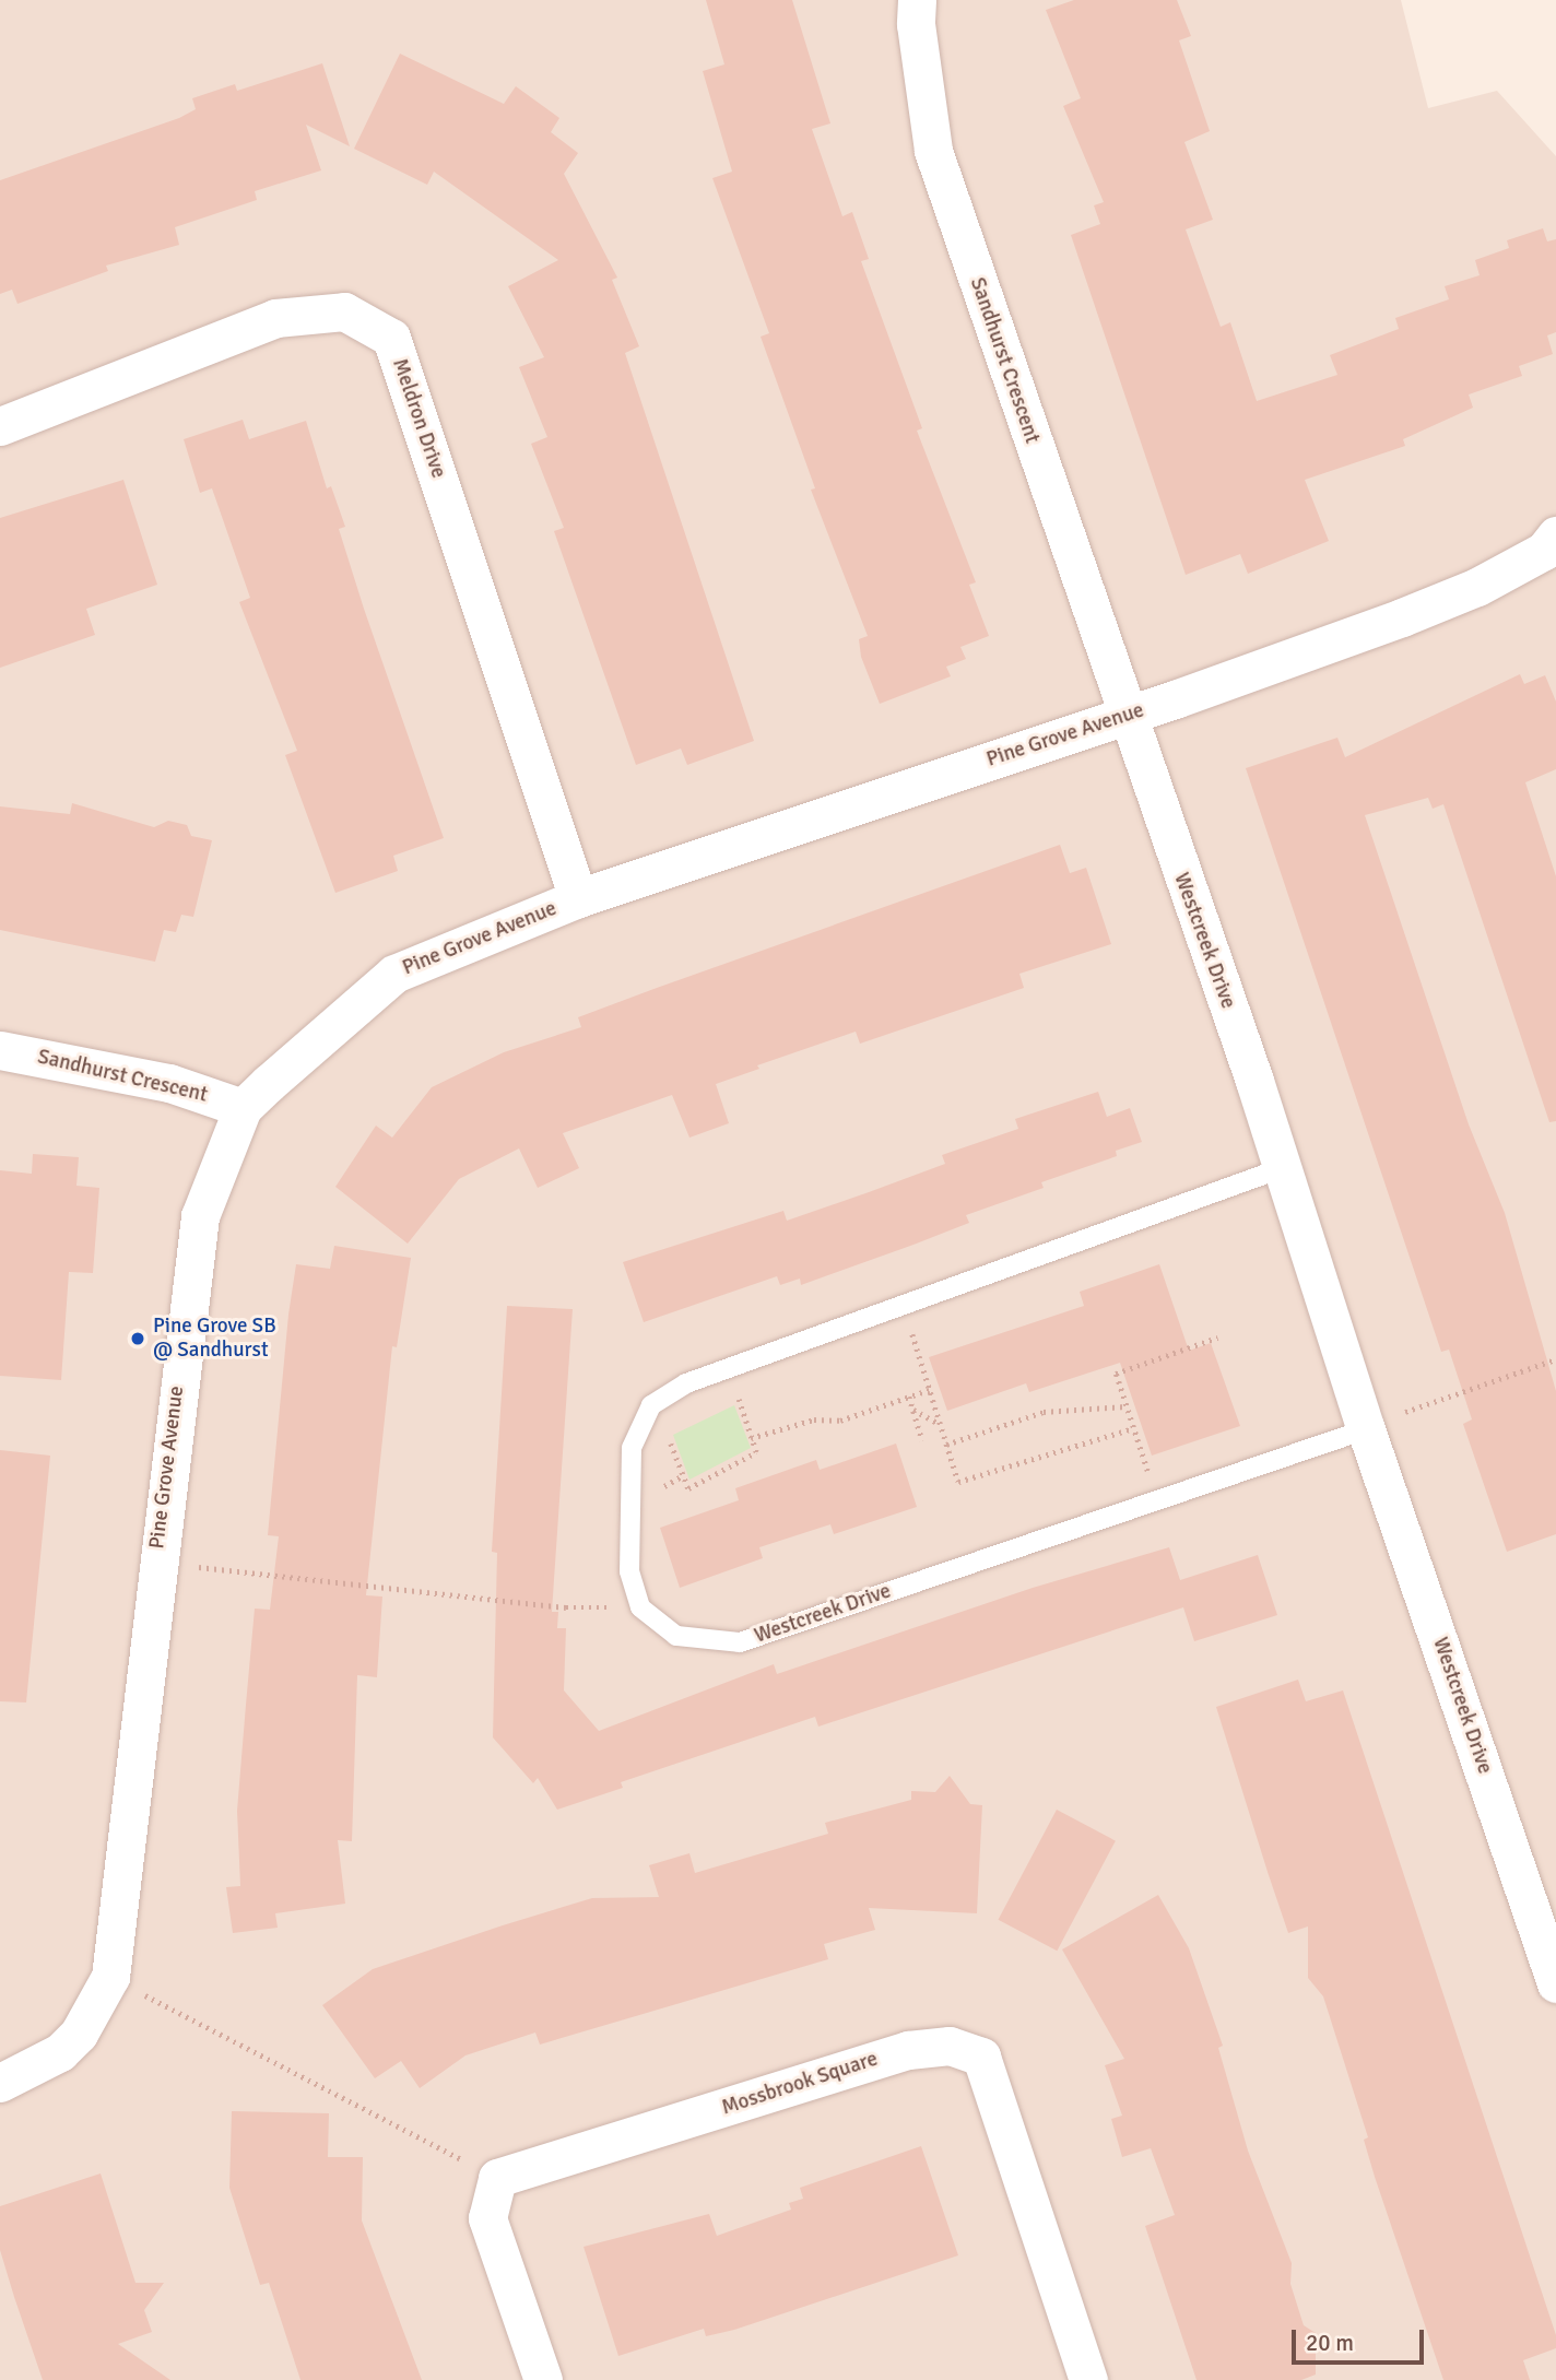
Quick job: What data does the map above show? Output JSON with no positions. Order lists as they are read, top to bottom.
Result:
{
  "streets": {
    "street": [
      "Sandhurst Crescent",
      "Meldron Drive",
      "Pine Grove Avenue",
      "Westcreek Drive",
      "Mossbrook Square"
    ]
  },
  "crossings": [
    ["Sandhurst Crescent", "Pine Grove Avenue"],
    ["Sandhurst Crescent", "Westcreek Drive"],
    ["Meldron Drive", "Pine Grove Avenue"],
    ["Pine Grove Avenue", "Westcreek Drive"]
  ],
  "places": ["Pine Grove SB @ Sandhurst"],
  "scale_bar": "20 m"
}
